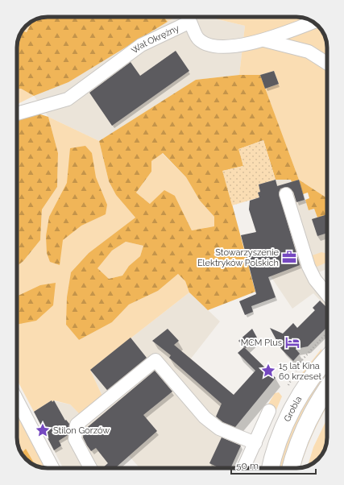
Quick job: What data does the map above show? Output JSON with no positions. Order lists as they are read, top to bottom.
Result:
{
  "streets": {
    "main road": ["Grobla"],
    "street": ["Wał Okrężny"]
  },
  "places": {
    "office": ["Stowarzyszenie Elektryków Polskich"],
    "hotel": ["MCM Plus"],
    "place": ["15 lat Kina 60 krzeseł", "Stilon Gorzów"]
  },
  "scale_bar": "50 m"
}
